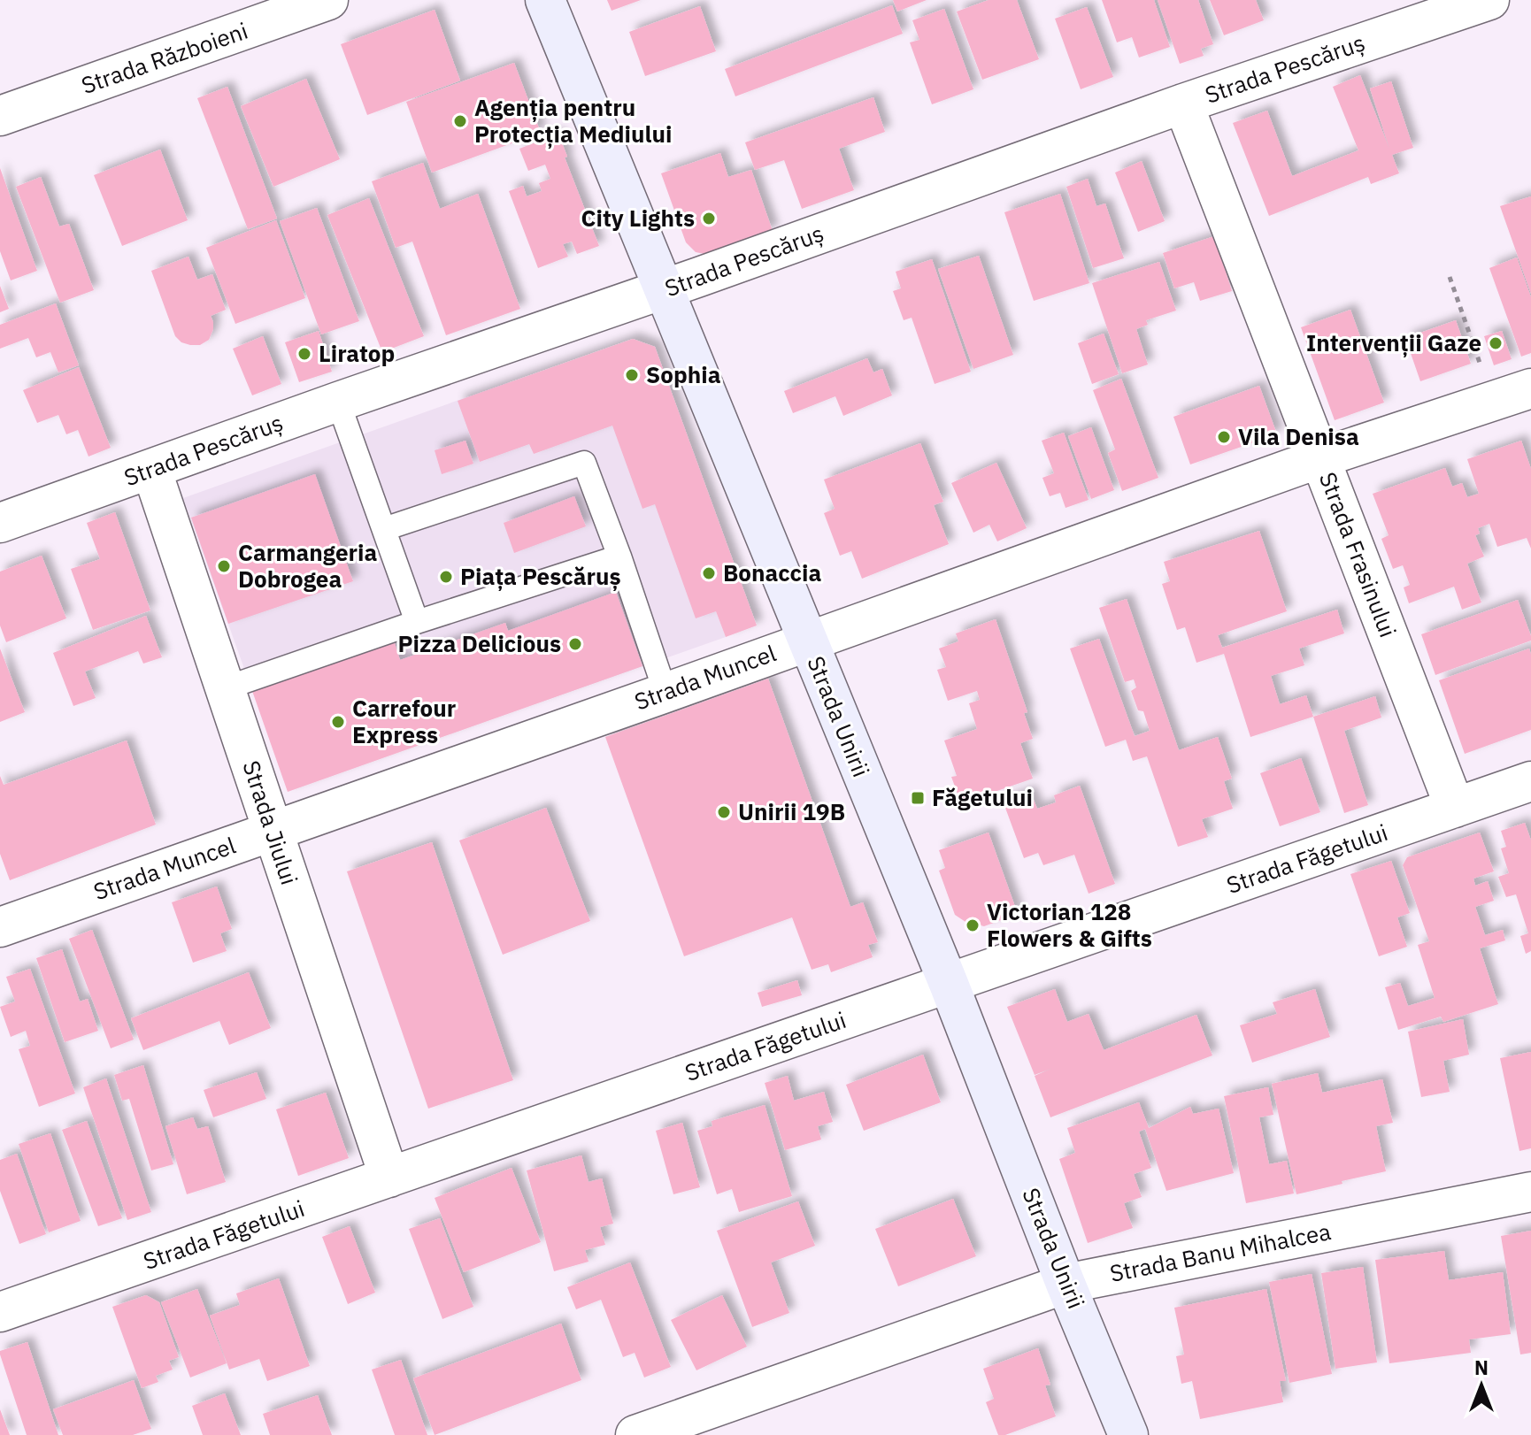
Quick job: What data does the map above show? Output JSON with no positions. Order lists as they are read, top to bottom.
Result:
{
  "streets": {
    "street": [
      "Strada Războieni",
      "Strada Pescăruș",
      "Strada Frasinului",
      "Strada Muncel",
      "Strada Unirii",
      "Strada Jiului",
      "Strada Făgetului",
      "Strada Banu Mihalcea"
    ]
  },
  "crossings": [
    ["Strada Pescăruș", "Strada Frasinului"],
    ["Strada Pescăruș", "Strada Unirii"],
    ["Strada Pescăruș", "Strada Jiului"],
    ["Strada Frasinului", "Strada Muncel"],
    ["Strada Frasinului", "Strada Făgetului"],
    ["Strada Muncel", "Strada Unirii"],
    ["Strada Muncel", "Strada Jiului"],
    ["Strada Unirii", "Strada Făgetului"],
    ["Strada Unirii", "Strada Banu Mihalcea"],
    ["Strada Jiului", "Strada Făgetului"]
  ],
  "places": {
    "other": [
      "Agenția pentru Protecția Mediului",
      "City Lights",
      "Intervenții Gaze",
      "Liratop",
      "Sophia",
      "Vila Denisa",
      "Carmangeria Dobrogea",
      "Bonaccia",
      "Piața Pescăruș",
      "Pizza Delicious",
      "Carrefour Express",
      "Unirii 19B",
      "Victorian 128 Flowers & Gifts"
    ],
    "transit": ["Făgetului"]
  },
  "north": "top"
}
